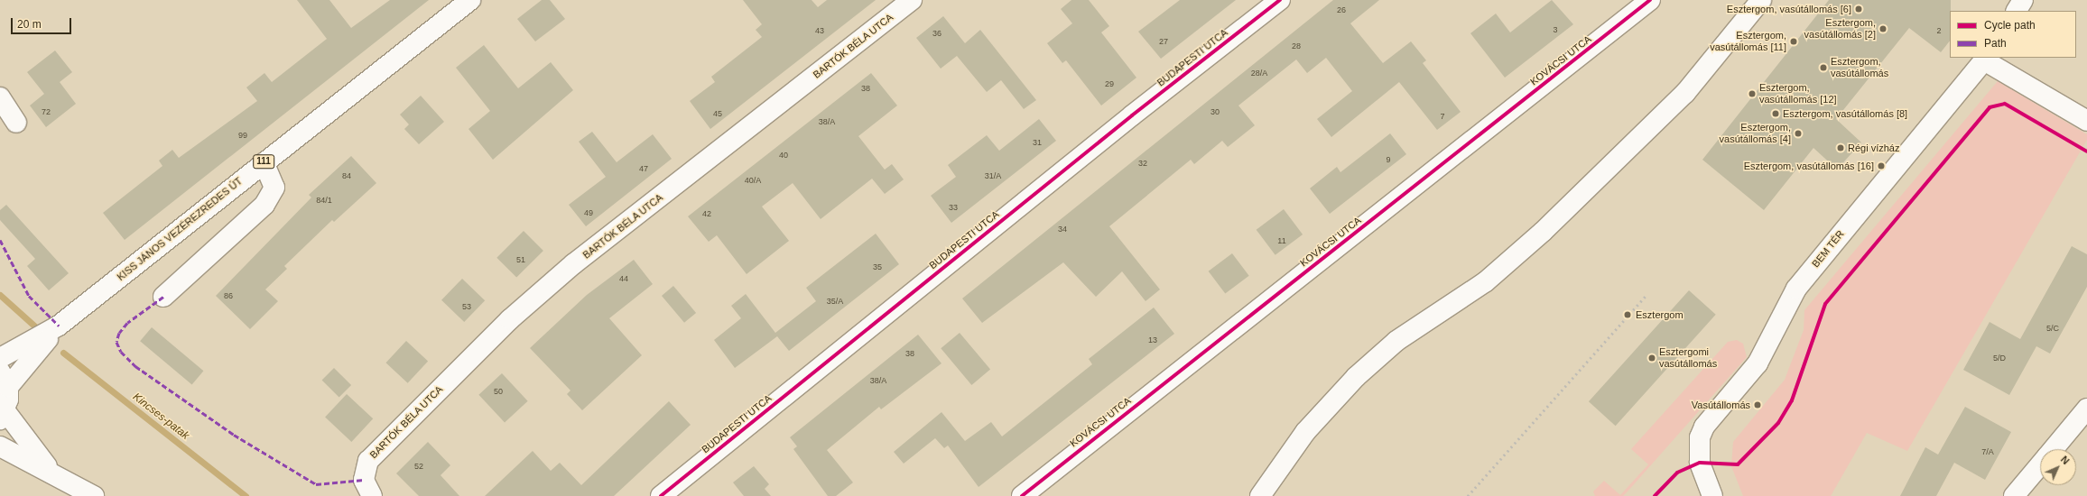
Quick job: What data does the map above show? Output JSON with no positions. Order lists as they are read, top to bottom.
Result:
{
  "streets": {
    "street": [
      "BARTÓK BÉLA UTCA",
      "BUDAPESTI UTCA",
      "KOVÁCSI UTCA",
      "111",
      "KISS JÁNOS VEZÉREZREDES ÚT",
      "BEM TÉR"
    ]
  },
  "crossings": [
    ["111", "KISS JÁNOS VEZÉREZREDES ÚT"]
  ],
  "water": ["Kincses-patak"],
  "places": [
    "Esztergom, vasútállomás [6]",
    "Esztergom, vasútállomás [2]",
    "Esztergom, vasútállomás [11]",
    "Esztergom, vasútállomás",
    "Esztergom, vasútállomás [12]",
    "Esztergom, vasútállomás [8]",
    "Esztergom, vasútállomás [4]",
    "Régi vízház",
    "Esztergom, vasútállomás [16]",
    "Esztergom",
    "Esztergomi vasútállomás",
    "Vasútállomás"
  ],
  "house_numbers": [
    "26",
    "3",
    "43",
    "2",
    "36",
    "27",
    "28",
    "28/A",
    "29",
    "38",
    "72",
    "30",
    "45",
    "7",
    "38/A",
    "99",
    "31",
    "40",
    "9",
    "32",
    "47",
    "84",
    "31/A",
    "40/A",
    "84/1",
    "33",
    "49",
    "42",
    "34",
    "11",
    "51",
    "35",
    "44",
    "86",
    "35/A",
    "53",
    "5/C",
    "13",
    "38",
    "5/D",
    "38/A",
    "50",
    "7/A",
    "52"
  ],
  "legend": ["Cycle path", "Path"],
  "scale_bar": "20 m",
  "north": "top right"
}
